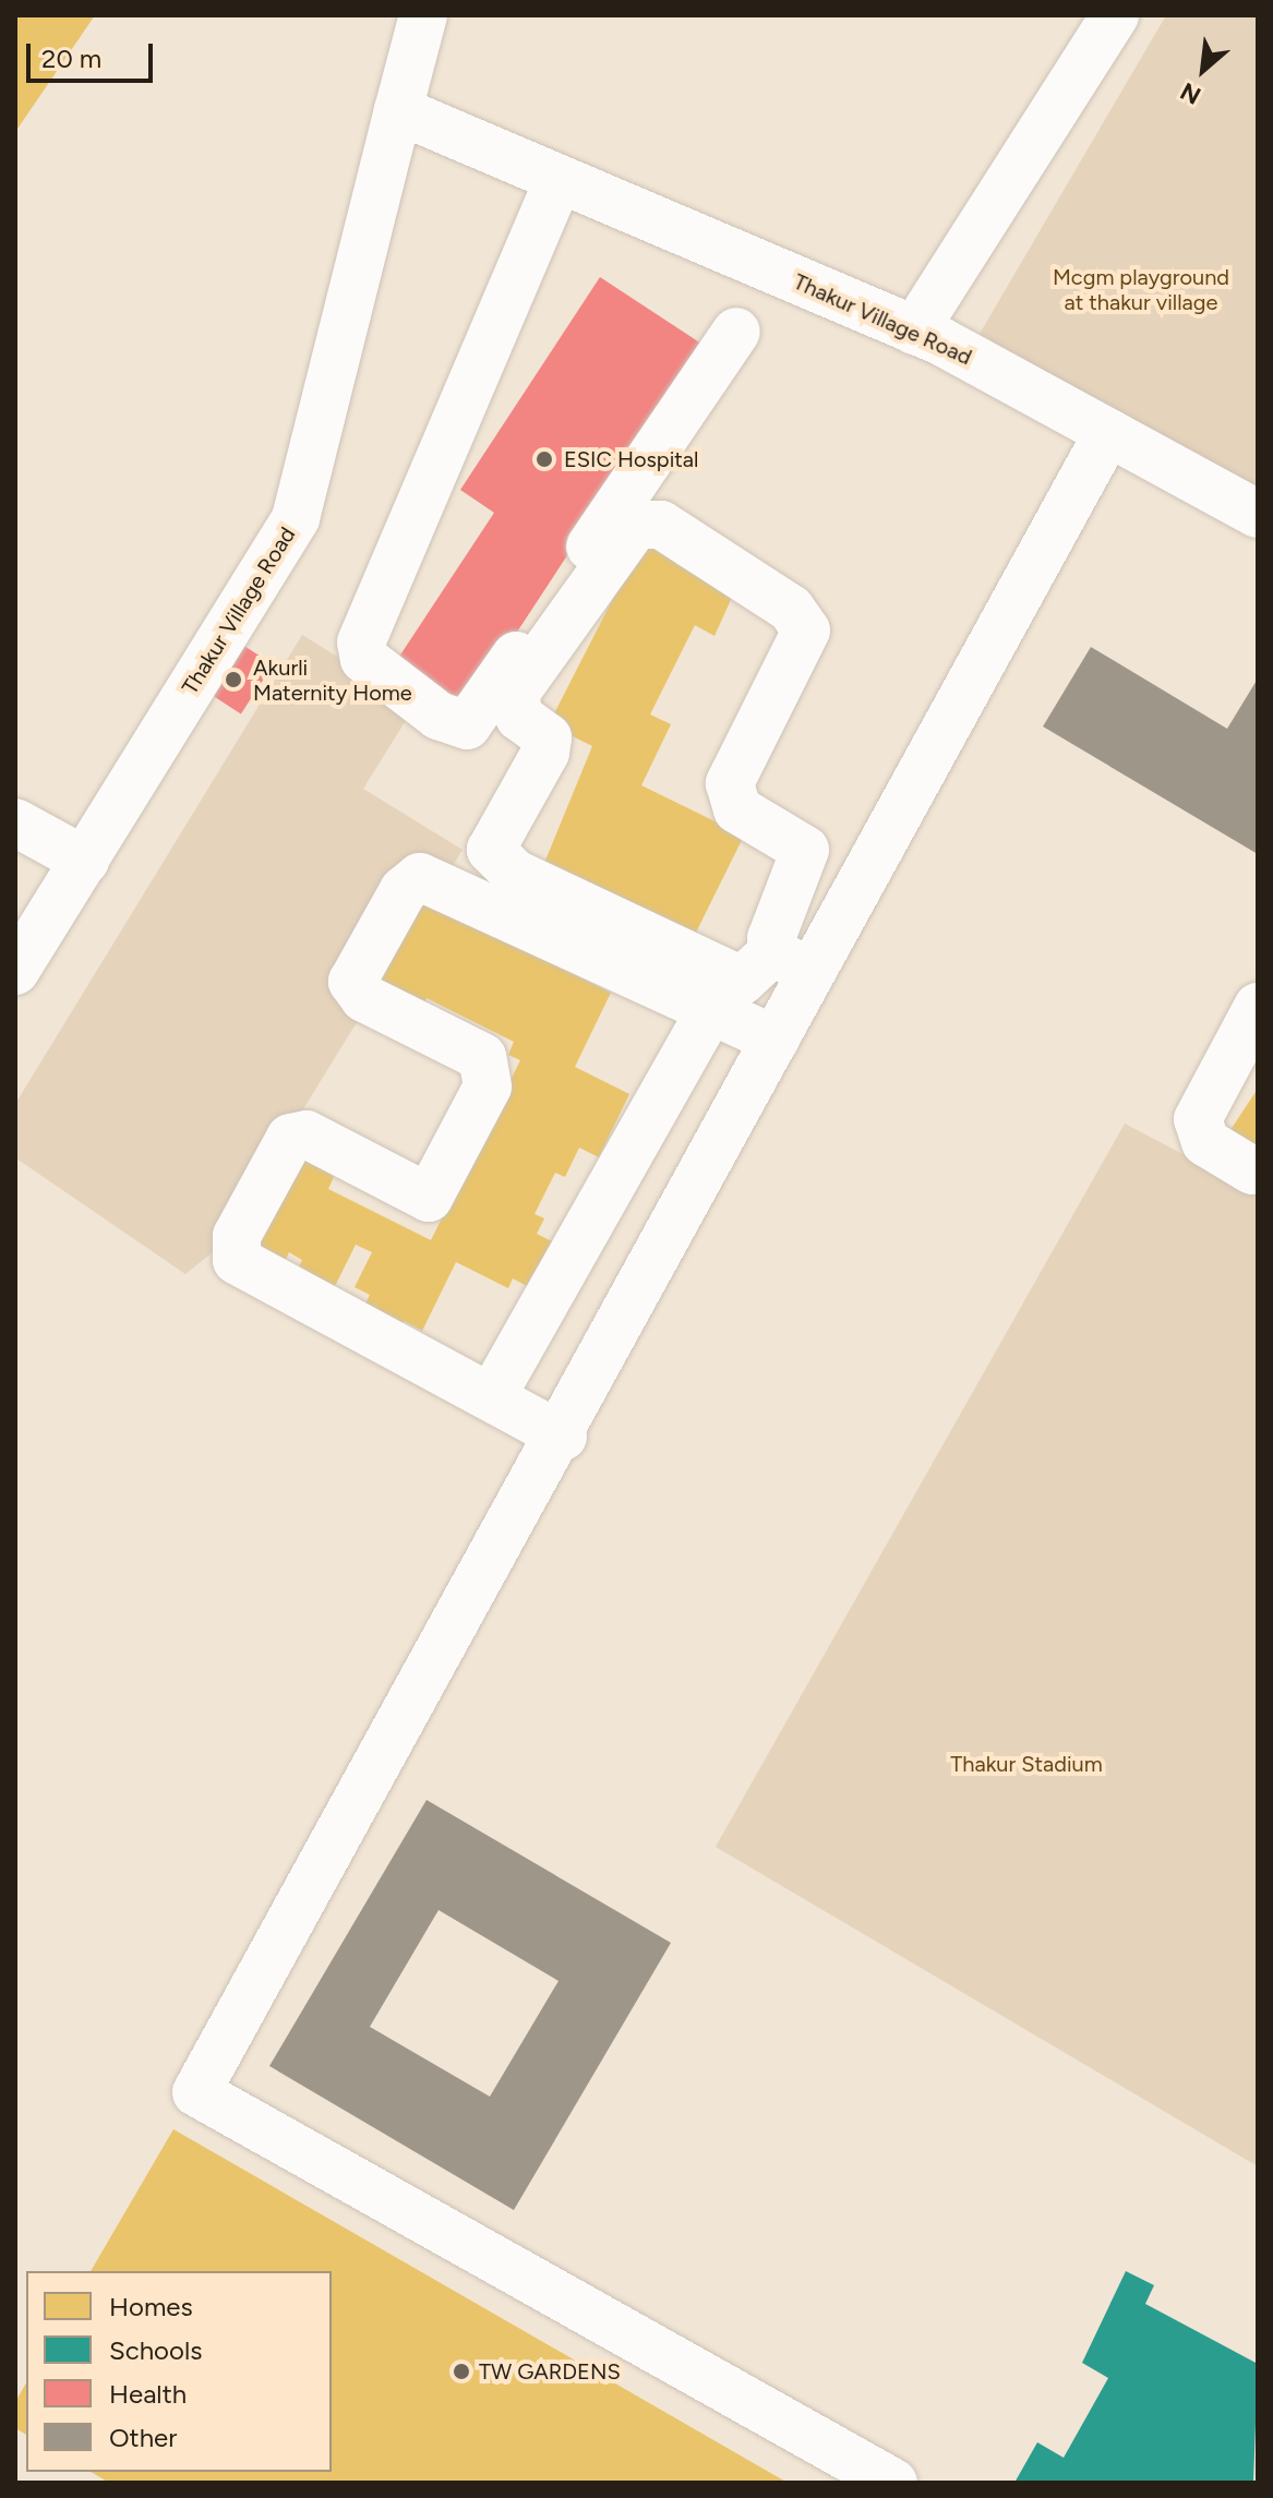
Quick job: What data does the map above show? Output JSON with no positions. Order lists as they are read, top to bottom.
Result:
{
  "streets": {
    "street": ["Thakur Village Road"]
  },
  "parks": ["Mcgm playground at thakur village", "Thakur Stadium"],
  "places": ["ESIC Hospital", "Akurli Maternity Home", "TW GARDENS"],
  "legend": [
    "Homes",
    "Schools",
    "Health",
    "Other"
  ],
  "scale_bar": "20 m",
  "north": "bottom left"
}
